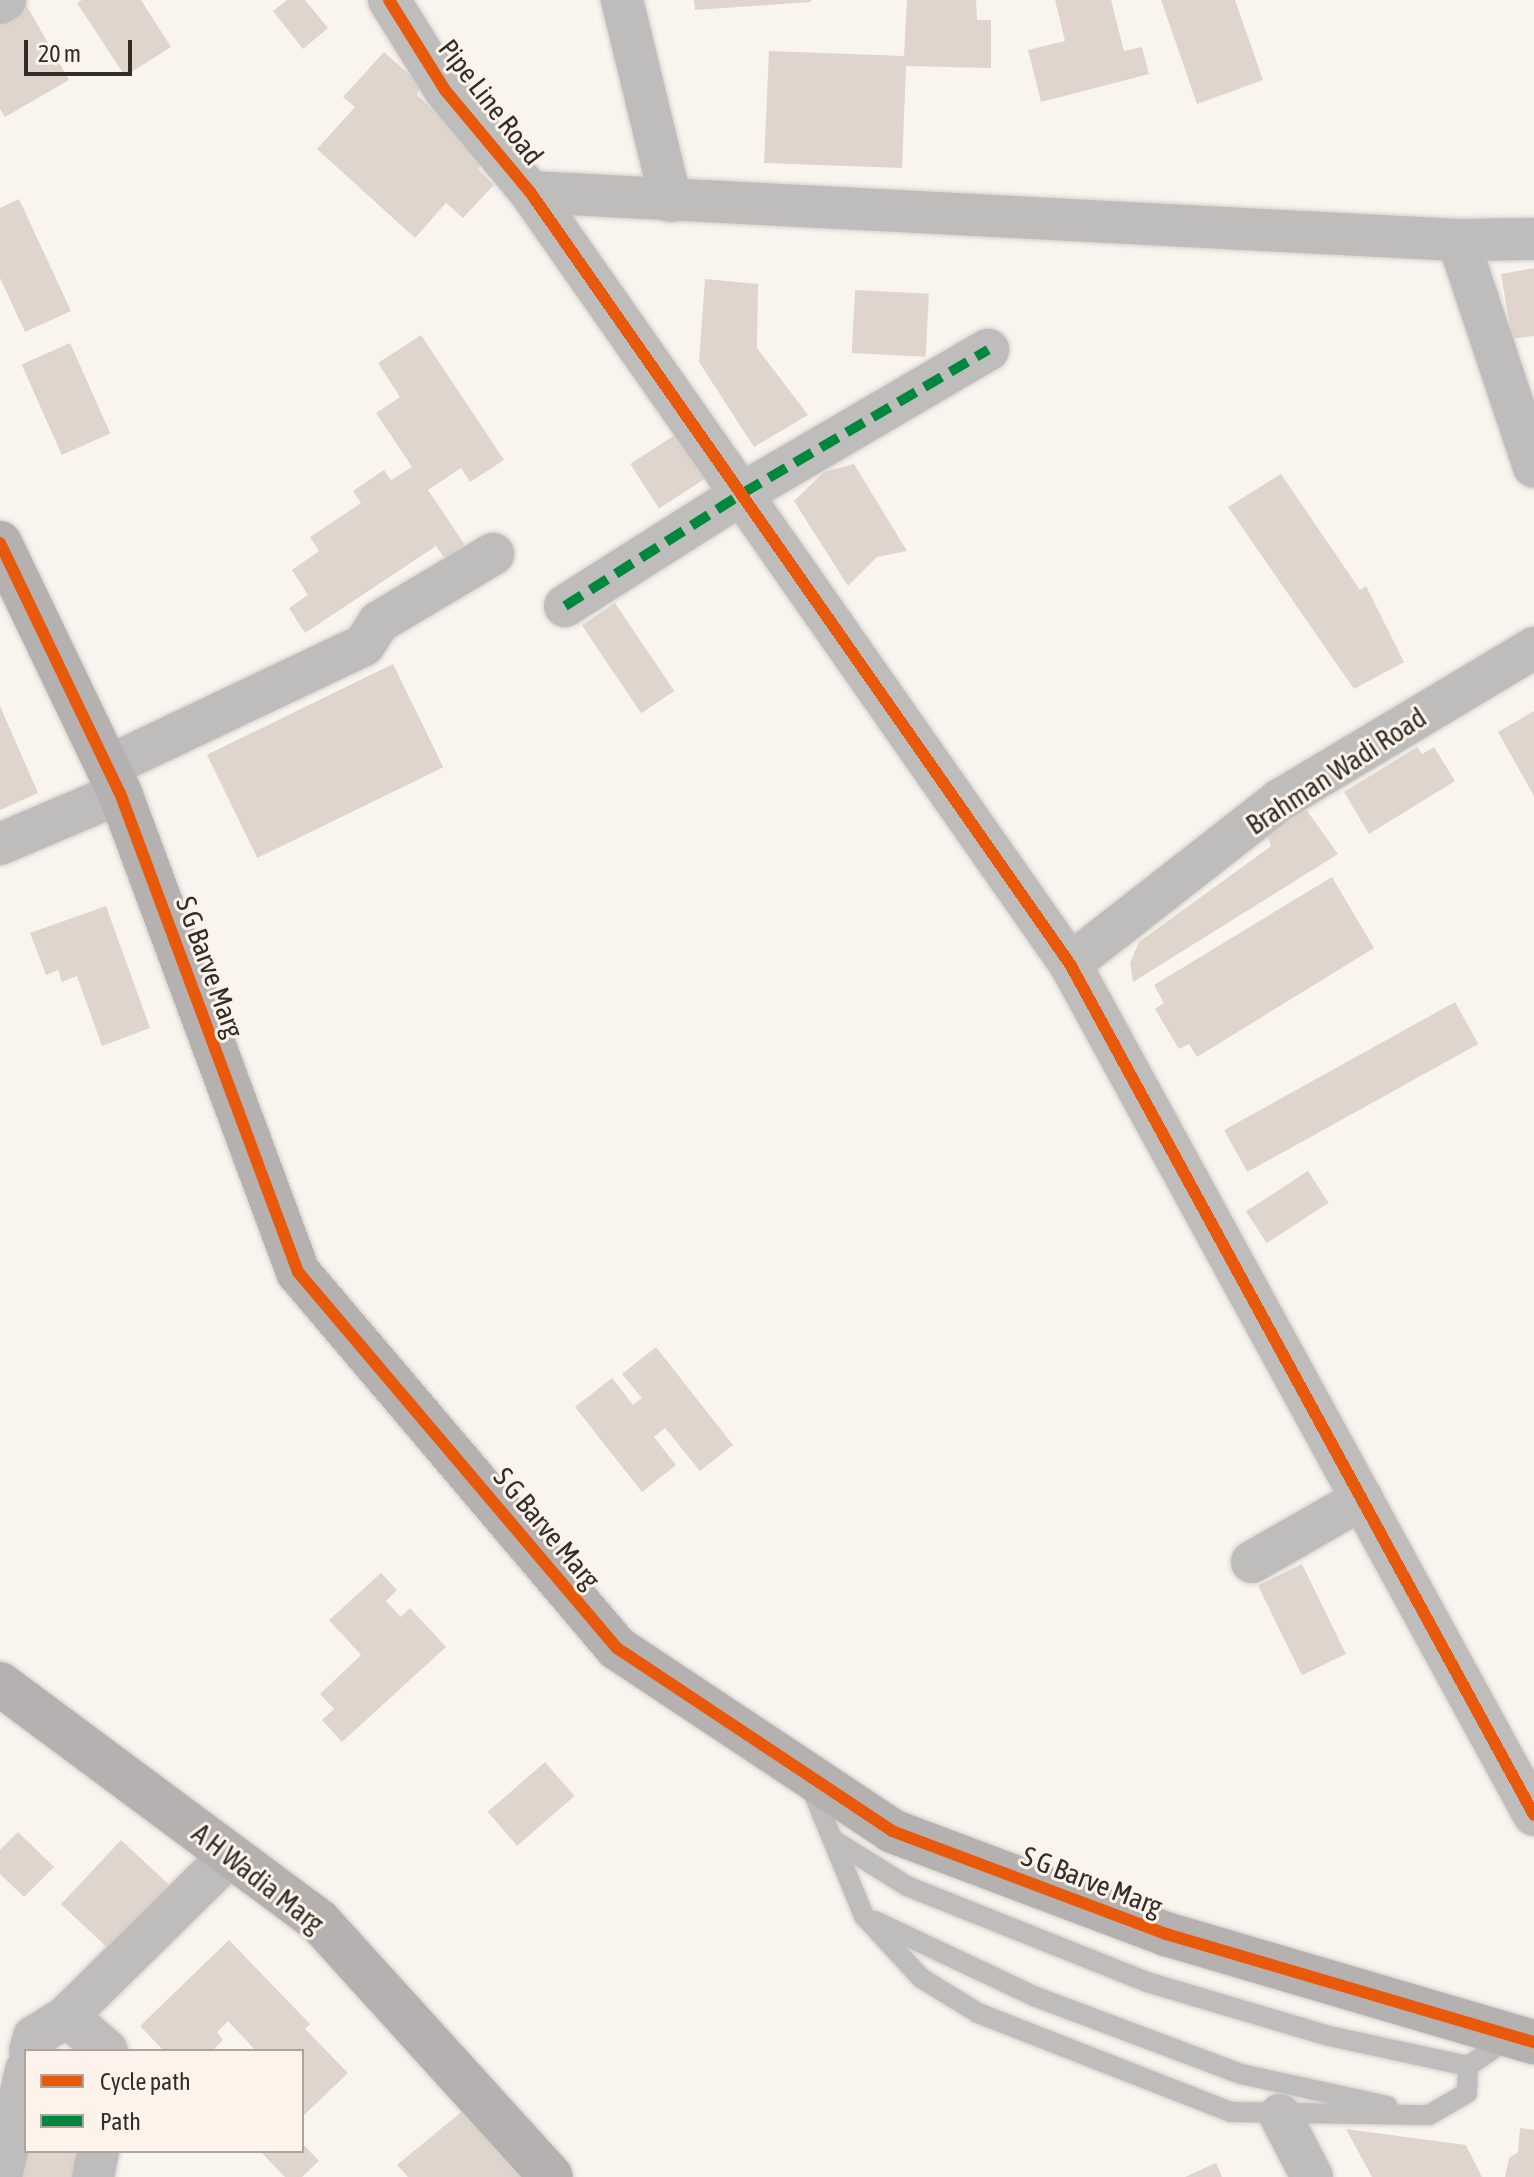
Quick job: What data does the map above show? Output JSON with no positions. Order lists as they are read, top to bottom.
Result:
{
  "streets": {
    "street": [
      "Pipe Line Road",
      "Brahman Wadi Road",
      "S G Barve Marg",
      "A H Wadia Marg"
    ]
  },
  "crossings": [
    ["Pipe Line Road", "Brahman Wadi Road"]
  ],
  "legend": ["Cycle path", "Path"],
  "scale_bar": "20 m"
}
